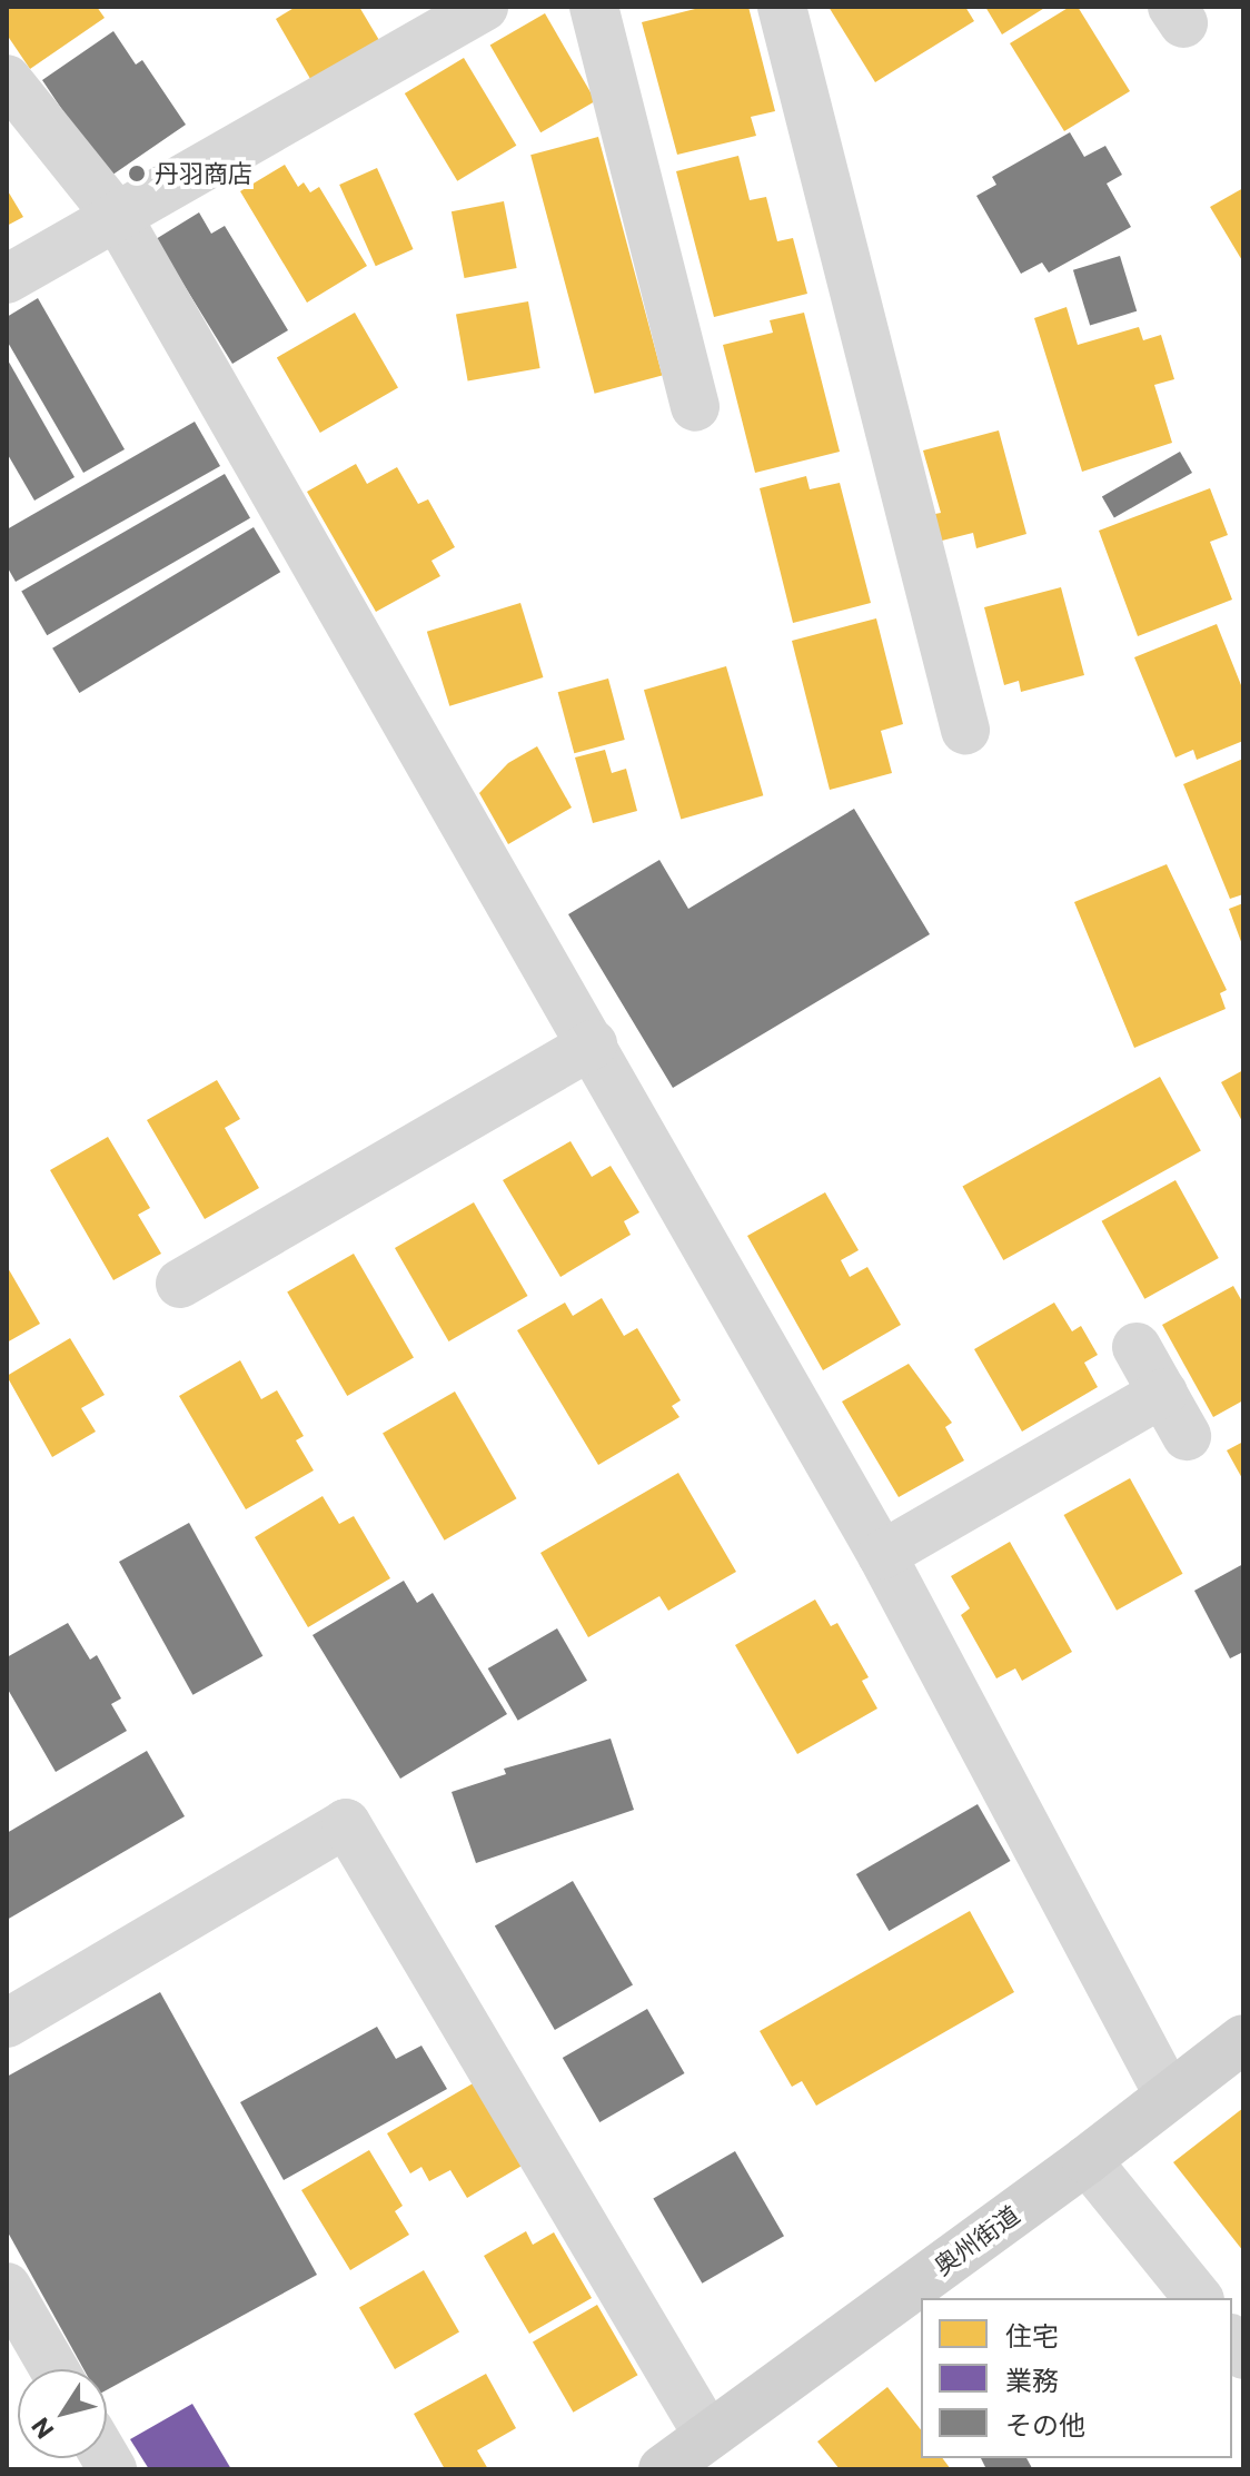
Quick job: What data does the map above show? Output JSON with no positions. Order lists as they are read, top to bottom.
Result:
{
  "streets": {
    "main road": ["奥州街道"]
  },
  "places": ["丹羽商店"],
  "legend": ["住宅", "業務", "その他"],
  "north": "bottom left"
}
